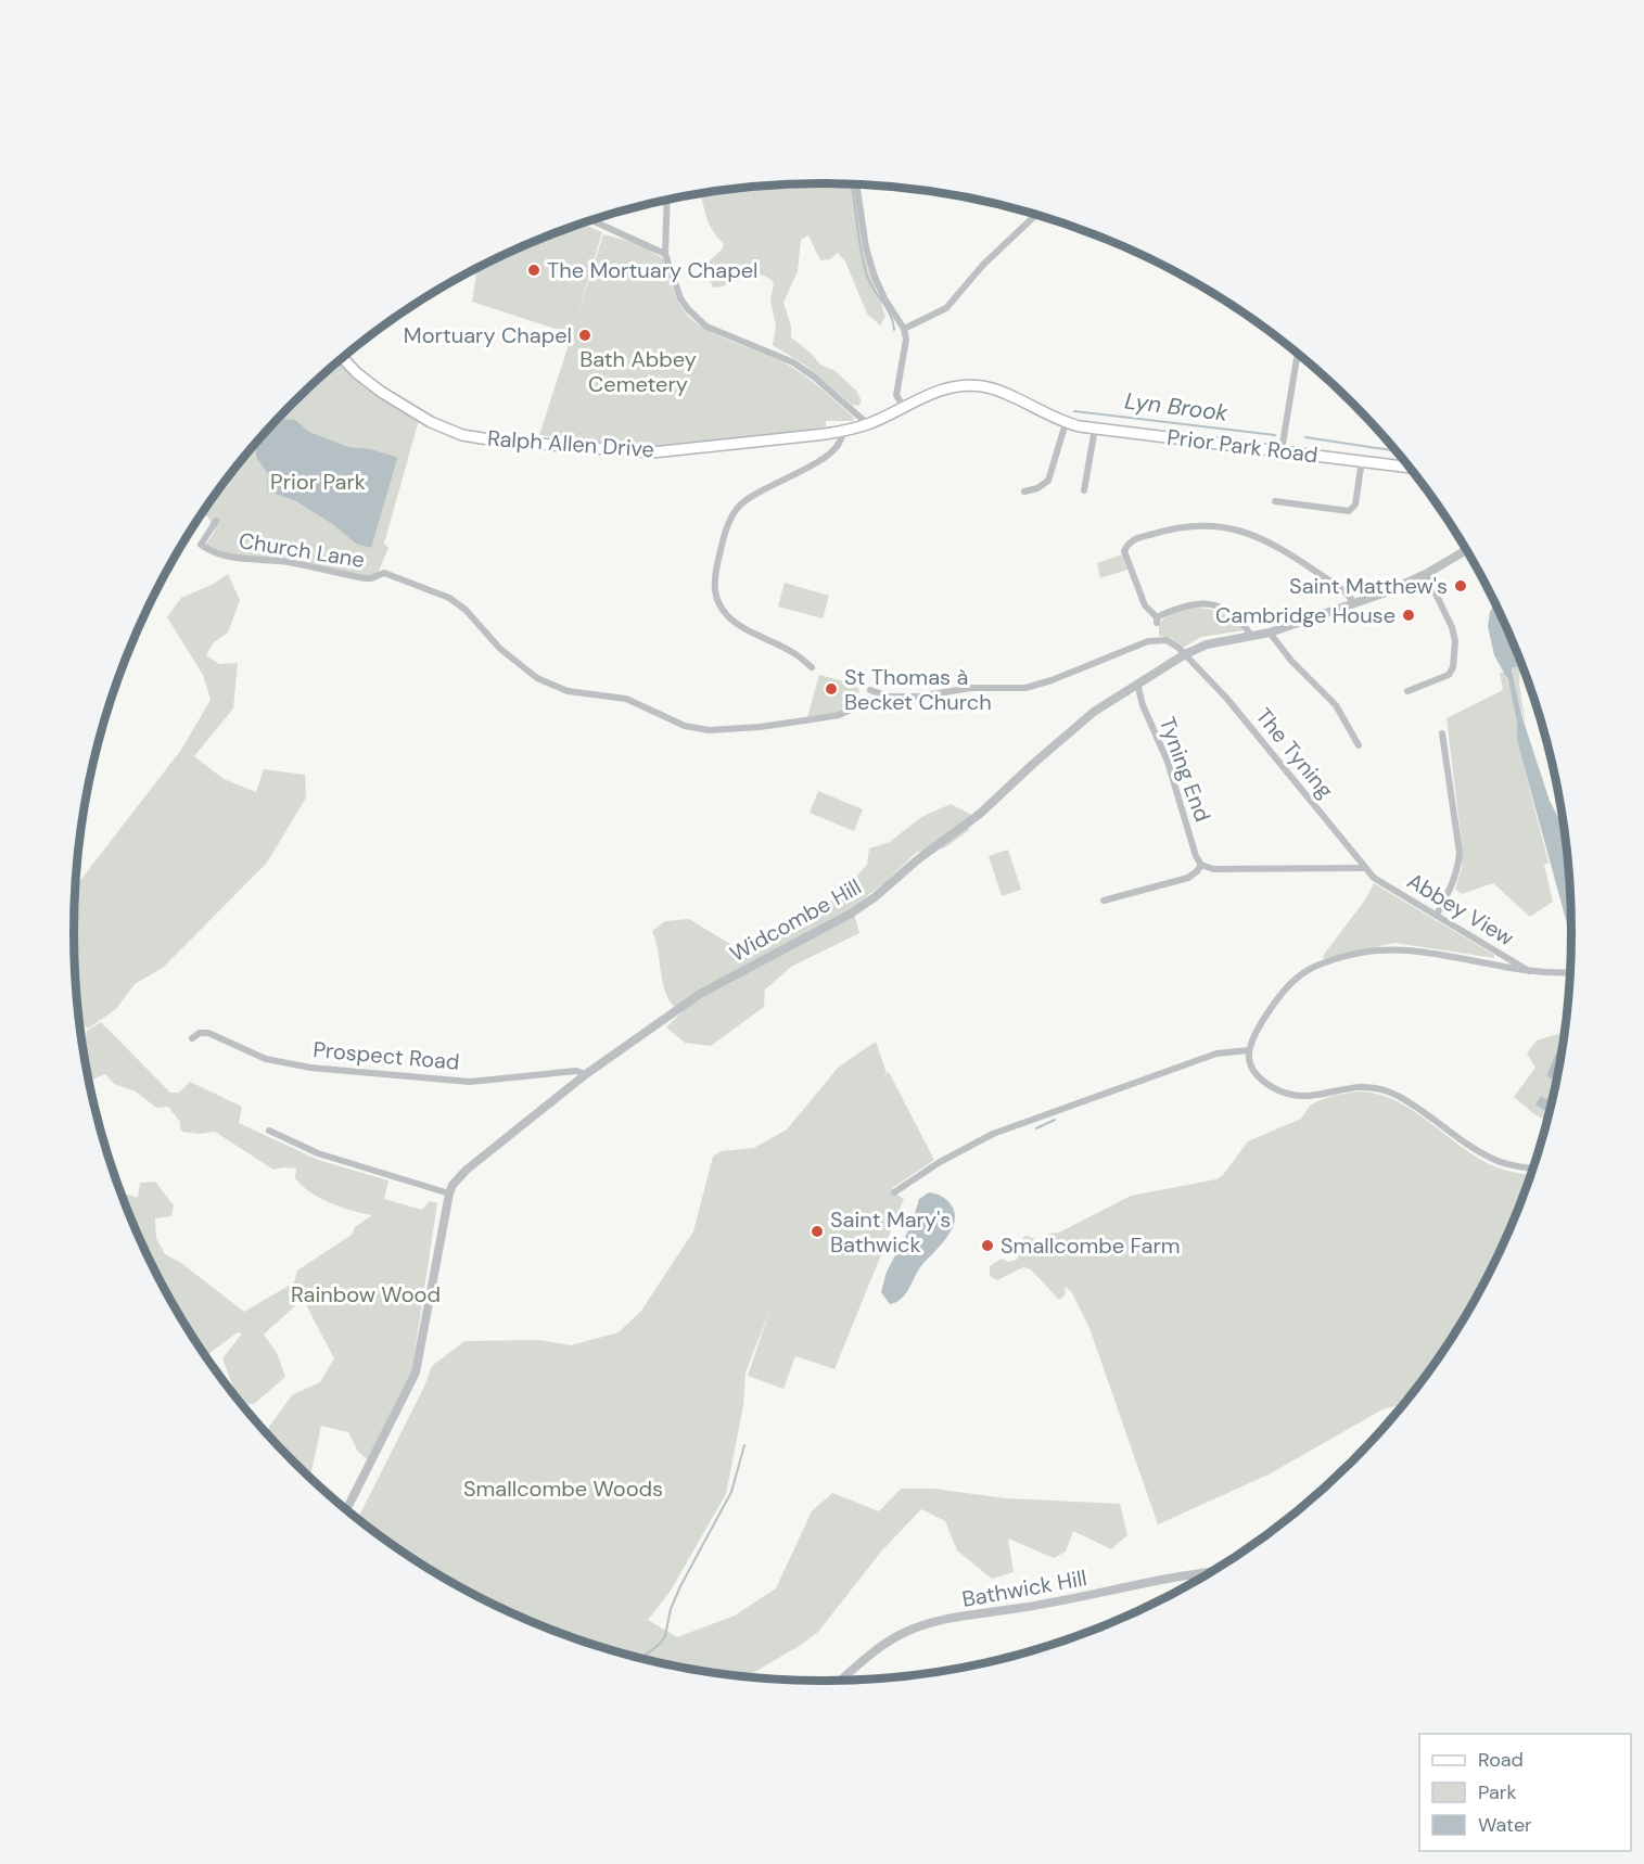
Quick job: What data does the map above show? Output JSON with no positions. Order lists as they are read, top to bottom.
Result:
{
  "streets": {
    "main road": ["Ralph Allen Drive", "Prior Park Road"],
    "street": [
      "Church Lane",
      "The Tyning",
      "Tyning End",
      "Abbey View",
      "Widcombe Hill",
      "Prospect Road",
      "Bathwick Hill"
    ]
  },
  "crossings": [
    ["Ralph Allen Drive", "Prior Park Road"],
    ["The Tyning", "Abbey View"],
    ["The Tyning", "Widcombe Hill"],
    ["Tyning End", "Widcombe Hill"],
    ["Widcombe Hill", "Prospect Road"]
  ],
  "water": ["Lyn Brook"],
  "parks": [
    "Bath Abbey Cemetery",
    "Prior Park",
    "Rainbow Wood",
    "Smallcombe Woods"
  ],
  "places": [
    "The Mortuary Chapel",
    "Mortuary Chapel",
    "Saint Matthew's",
    "Cambridge House",
    "St Thomas à Becket Church",
    "Saint Mary's Bathwick",
    "Smallcombe Farm"
  ],
  "legend": ["Road", "Park", "Water"]
}
